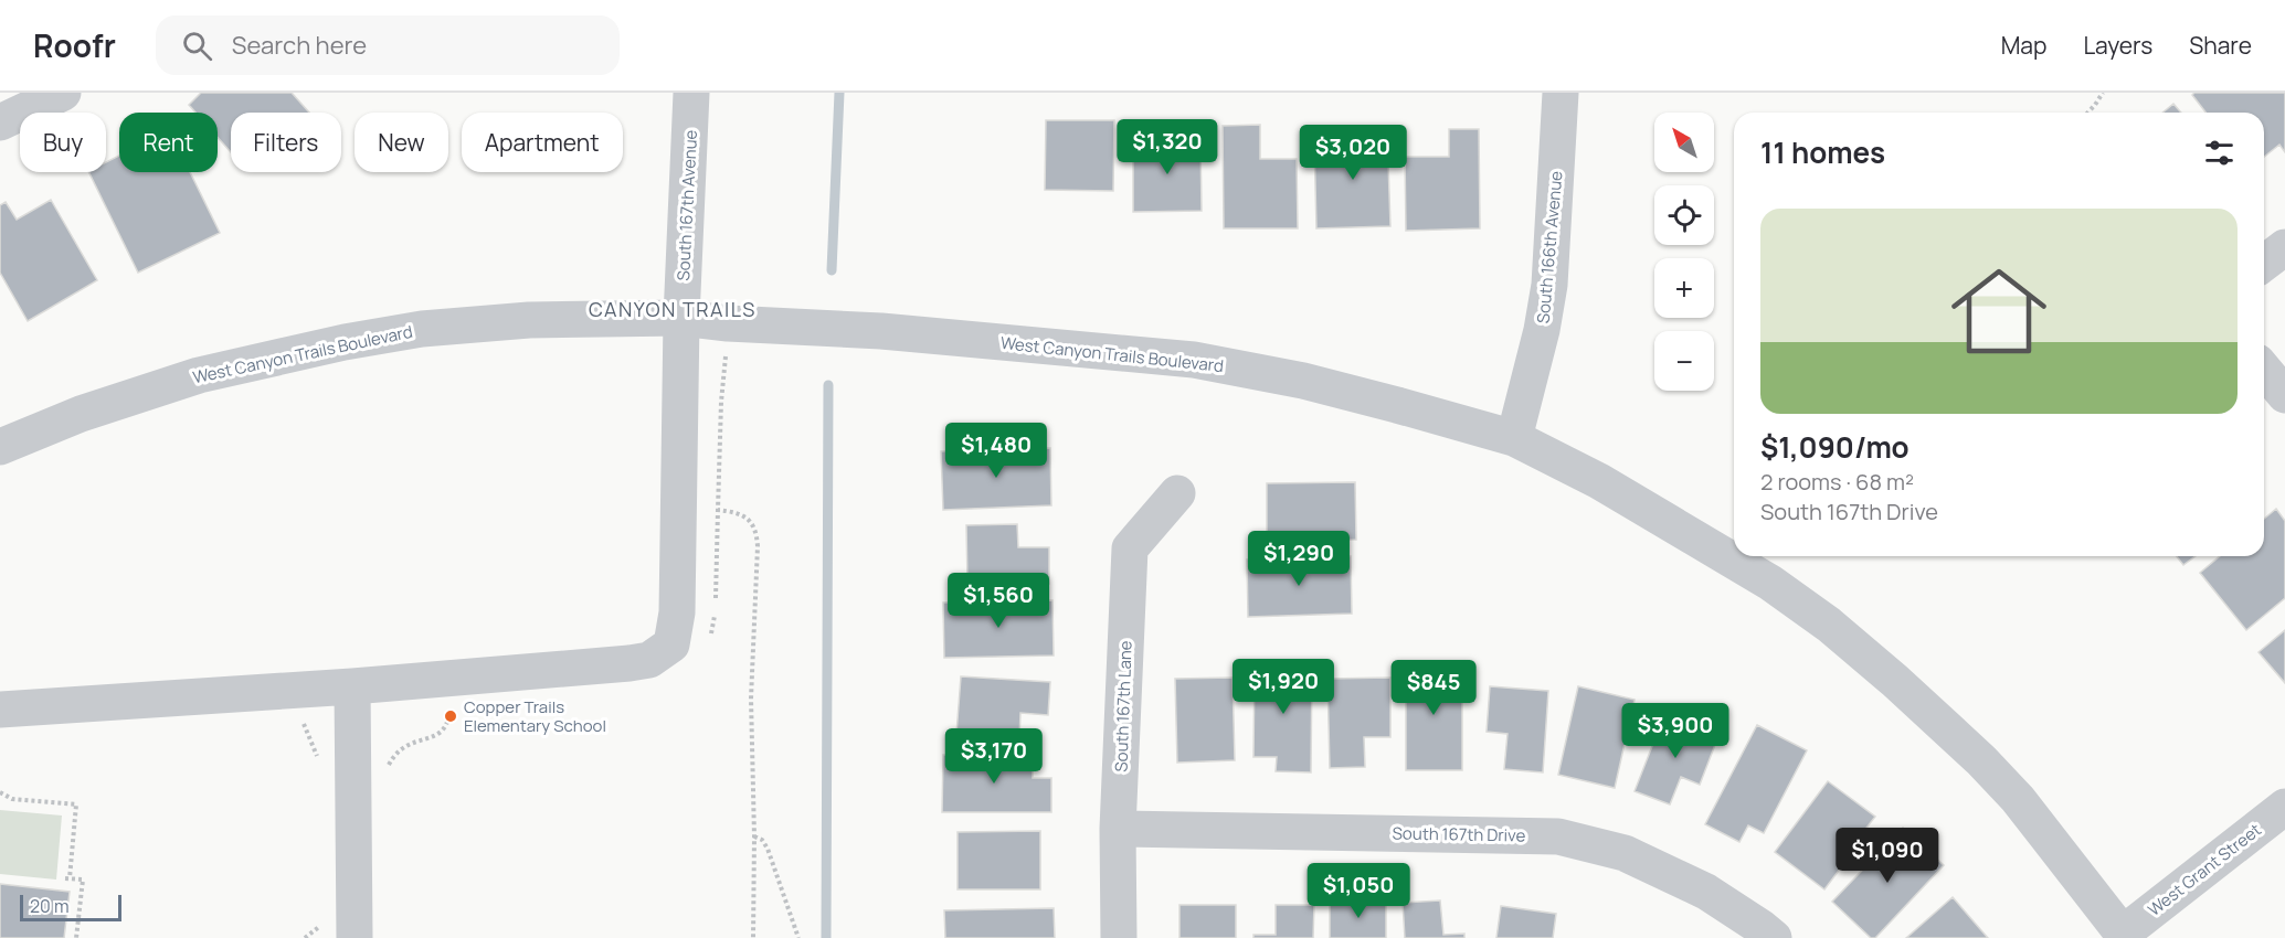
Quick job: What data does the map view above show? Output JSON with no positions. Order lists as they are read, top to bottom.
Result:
{
  "streets": {
    "street": [
      "South 167th Avenue",
      "South 166th Avenue",
      "West Canyon Trails Boulevard",
      "South 167th Lane",
      "South 167th Drive",
      "West Grant Street"
    ]
  },
  "crossings": [
    ["South 167th Avenue", "West Canyon Trails Boulevard"],
    ["South 166th Avenue", "West Canyon Trails Boulevard"],
    ["West Canyon Trails Boulevard", "West Grant Street"],
    ["South 167th Lane", "South 167th Drive"]
  ],
  "districts": ["CANYON TRAILS"],
  "places": ["Copper Trails Elementary School"],
  "scale_bar": "20 m",
  "north": "top left",
  "page": {
    "header": "Roofr",
    "search": "Search here",
    "nav": ["Map", "Layers", "Share"],
    "map_buttons": ["+", "−"],
    "chip": [
      "Buy",
      "Rent",
      "Filters",
      "New",
      "Apartment"
    ],
    "heading": "11 homes",
    "price": [
      "$1,320",
      "$3,020",
      "$1,480",
      "$1,290",
      "$1,560",
      "$1,920",
      "$845",
      "$3,900",
      "$3,170",
      "$1,090",
      "$1,050"
    ],
    "list": [
      {
        "name": "$1,090/mo",
        "note": "2 rooms · 68 m² · South 167th Drive"
      }
    ],
    "scale": "20 m"
  }
}
